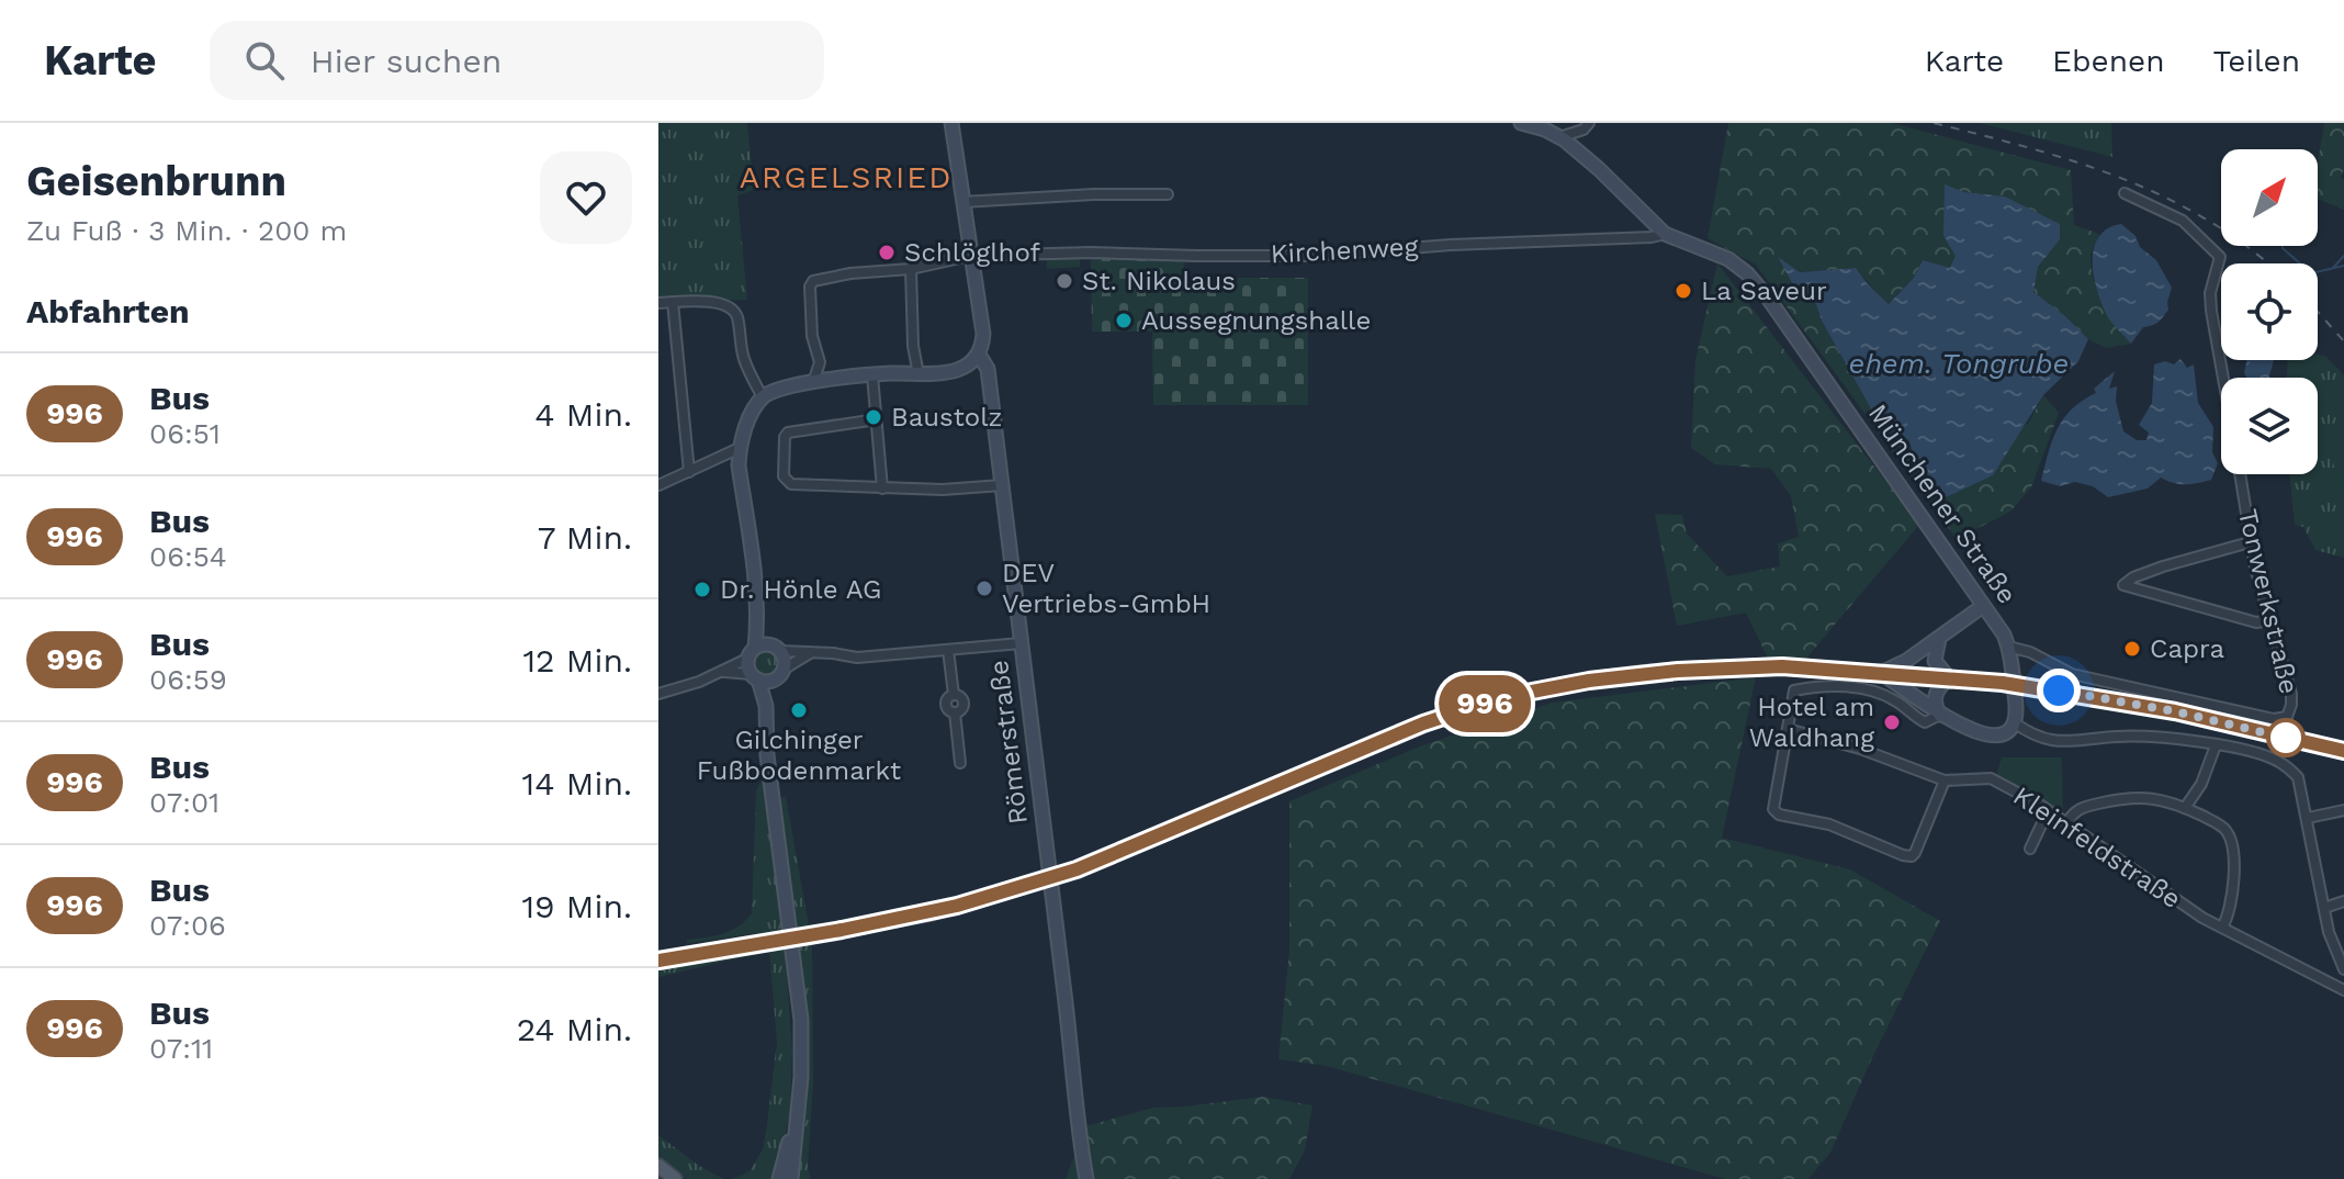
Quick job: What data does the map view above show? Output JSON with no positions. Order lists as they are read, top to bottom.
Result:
{
  "streets": {
    "street": [
      "Kirchenweg",
      "Münchener Straße",
      "Tonwerkstraße",
      "Römerstraße",
      "Kleinfeldstraße"
    ]
  },
  "crossings": [
    ["Kirchenweg", "Münchener Straße"],
    ["Kirchenweg", "Römerstraße"],
    ["Münchener Straße", "Tonwerkstraße"]
  ],
  "districts": ["ARGELSRIED"],
  "water": ["ehem. Tongrube"],
  "places": [
    "Schlöglhof",
    "St. Nikolaus",
    "La Saveur",
    "Aussegnungshalle",
    "Baustolz",
    "DEV Vertriebs-GmbH",
    "Dr. Hönle AG",
    "Capra",
    "Gilchinger Fußbodenmarkt",
    "Hotel am Waldhang"
  ],
  "lines": ["bus line 996"],
  "north": "top right",
  "page": {
    "header": "Karte",
    "search": "Hier suchen",
    "nav": ["Karte", "Ebenen", "Teilen"],
    "heading": [
      ["Geisenbrunn", "Zu Fuß · 3 Min. · 200 m"],
      "Abfahrten"
    ],
    "on_map": "996",
    "list": [
      {
        "mark": "996",
        "name": "Bus",
        "note": "06:51",
        "value": "4 Min."
      },
      {
        "mark": "996",
        "name": "Bus",
        "note": "06:54",
        "value": "7 Min."
      },
      {
        "mark": "996",
        "name": "Bus",
        "note": "06:59",
        "value": "12 Min."
      },
      {
        "mark": "996",
        "name": "Bus",
        "note": "07:01",
        "value": "14 Min."
      },
      {
        "mark": "996",
        "name": "Bus",
        "note": "07:06",
        "value": "19 Min."
      },
      {
        "mark": "996",
        "name": "Bus",
        "note": "07:11",
        "value": "24 Min."
      }
    ]
  }
}
